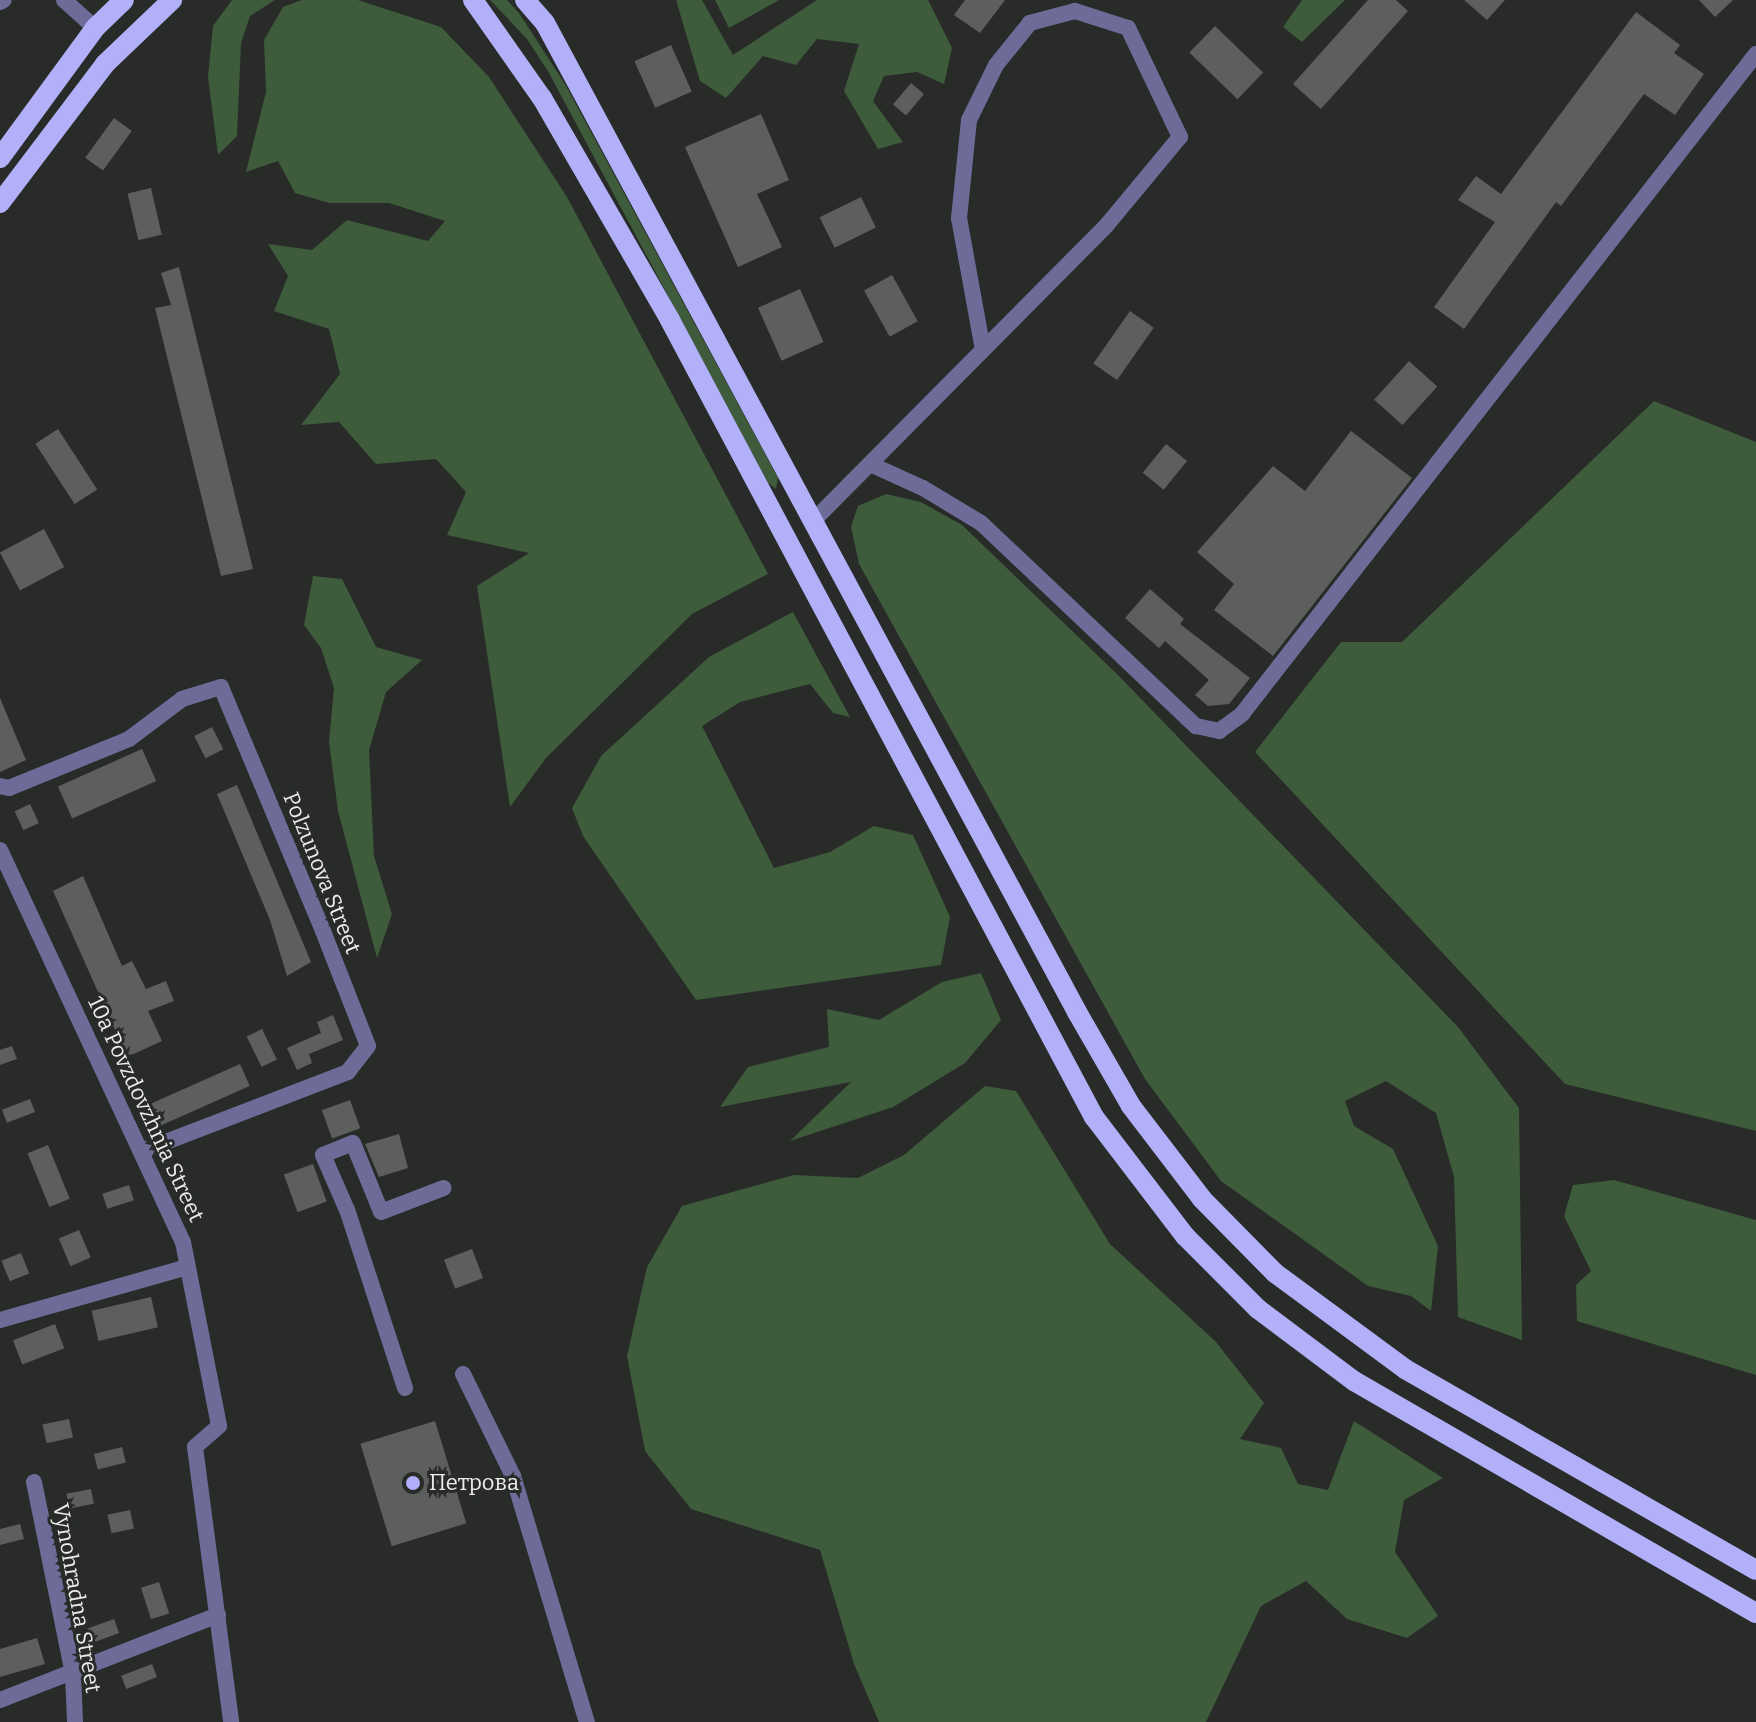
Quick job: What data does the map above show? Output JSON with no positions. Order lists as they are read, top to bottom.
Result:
{
  "streets": {
    "street": ["Polzunova Street", "10a Povzdovzhnia Street", "Vynohradna Street"]
  },
  "crossings": [
    ["Polzunova Street", "10a Povzdovzhnia Street"]
  ],
  "places": ["Петрова"]
}
